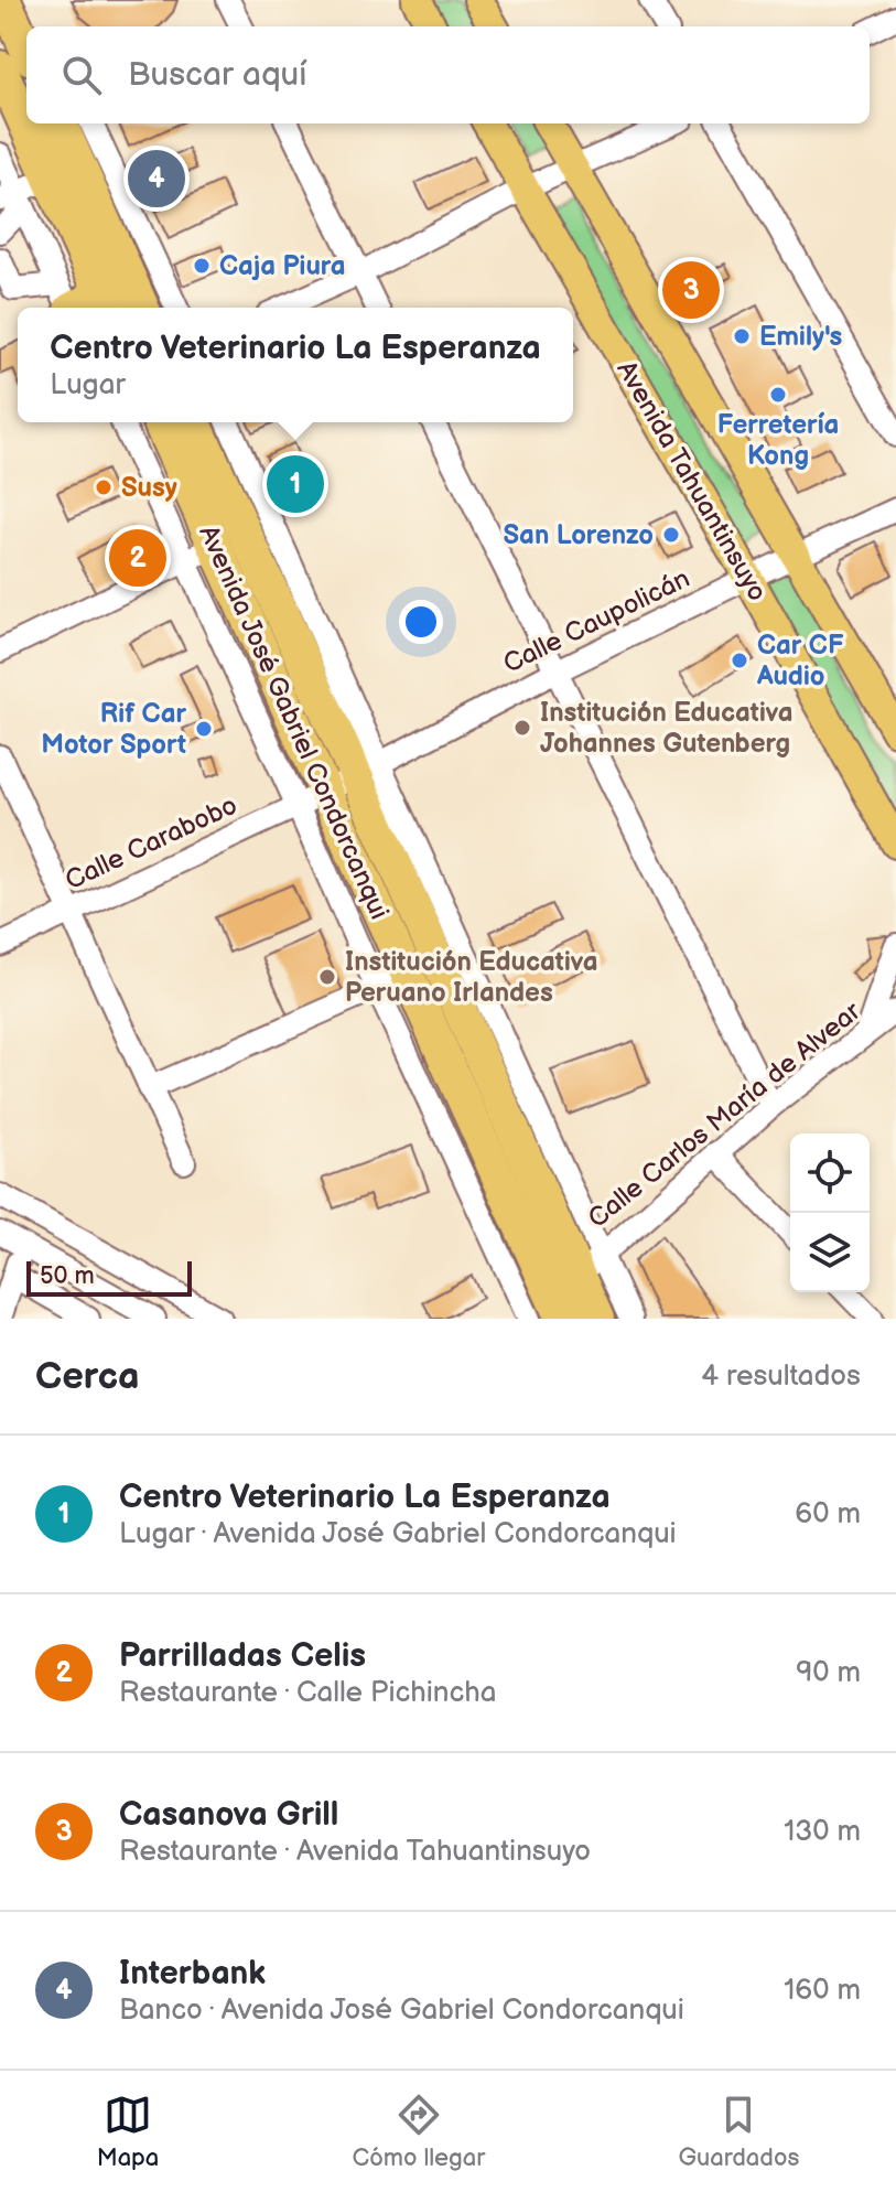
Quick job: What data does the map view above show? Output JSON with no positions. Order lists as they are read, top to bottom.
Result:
{
  "streets": {
    "highway": ["Avenida José Gabriel Condorcanqui"],
    "main road": ["Avenida Tahuantinsuyo"],
    "street": ["Calle Caupolicán", "Calle Carabobo", "Calle Carlos María de Alvear"]
  },
  "crossings": [
    ["Avenida Tahuantinsuyo", "Calle Caupolicán"],
    ["Calle Caupolicán", "Avenida José Gabriel Condorcanqui"],
    ["Calle Caupolicán", "Calle Carabobo"],
    ["Avenida José Gabriel Condorcanqui", "Calle Carabobo"],
    ["Avenida José Gabriel Condorcanqui", "Calle Carlos María de Alvear"]
  ],
  "places": [
    "Caja Piura",
    "Emily's",
    "Ferretería Kong",
    "Susy",
    "San Lorenzo",
    "Car CF Audio",
    "Institución Educativa Johannes Gutenberg",
    "Rif Car Motor Sport",
    "Institución Educativa Peruano Irlandes"
  ],
  "scale_bar": "50 m",
  "page": {
    "search": "Buscar aquí",
    "pins": [
      "4",
      "3",
      "1",
      "2"
    ],
    "popup": ["Centro Veterinario La Esperanza", "Lugar"],
    "scale": "50 m",
    "heading": ["Cerca", "4 resultados"],
    "list": [
      {
        "mark": "1",
        "name": "Centro Veterinario La Esperanza",
        "note": "Lugar · Avenida José Gabriel Condorcanqui",
        "value": "60 m"
      },
      {
        "mark": "2",
        "name": "Parrilladas Celis",
        "note": "Restaurante · Calle Pichincha",
        "value": "90 m"
      },
      {
        "mark": "3",
        "name": "Casanova Grill",
        "note": "Restaurante · Avenida Tahuantinsuyo",
        "value": "130 m"
      },
      {
        "mark": "4",
        "name": "Interbank",
        "note": "Banco · Avenida José Gabriel Condorcanqui",
        "value": "160 m"
      }
    ],
    "nav": ["Mapa", "Cómo llegar", "Guardados"]
  }
}
